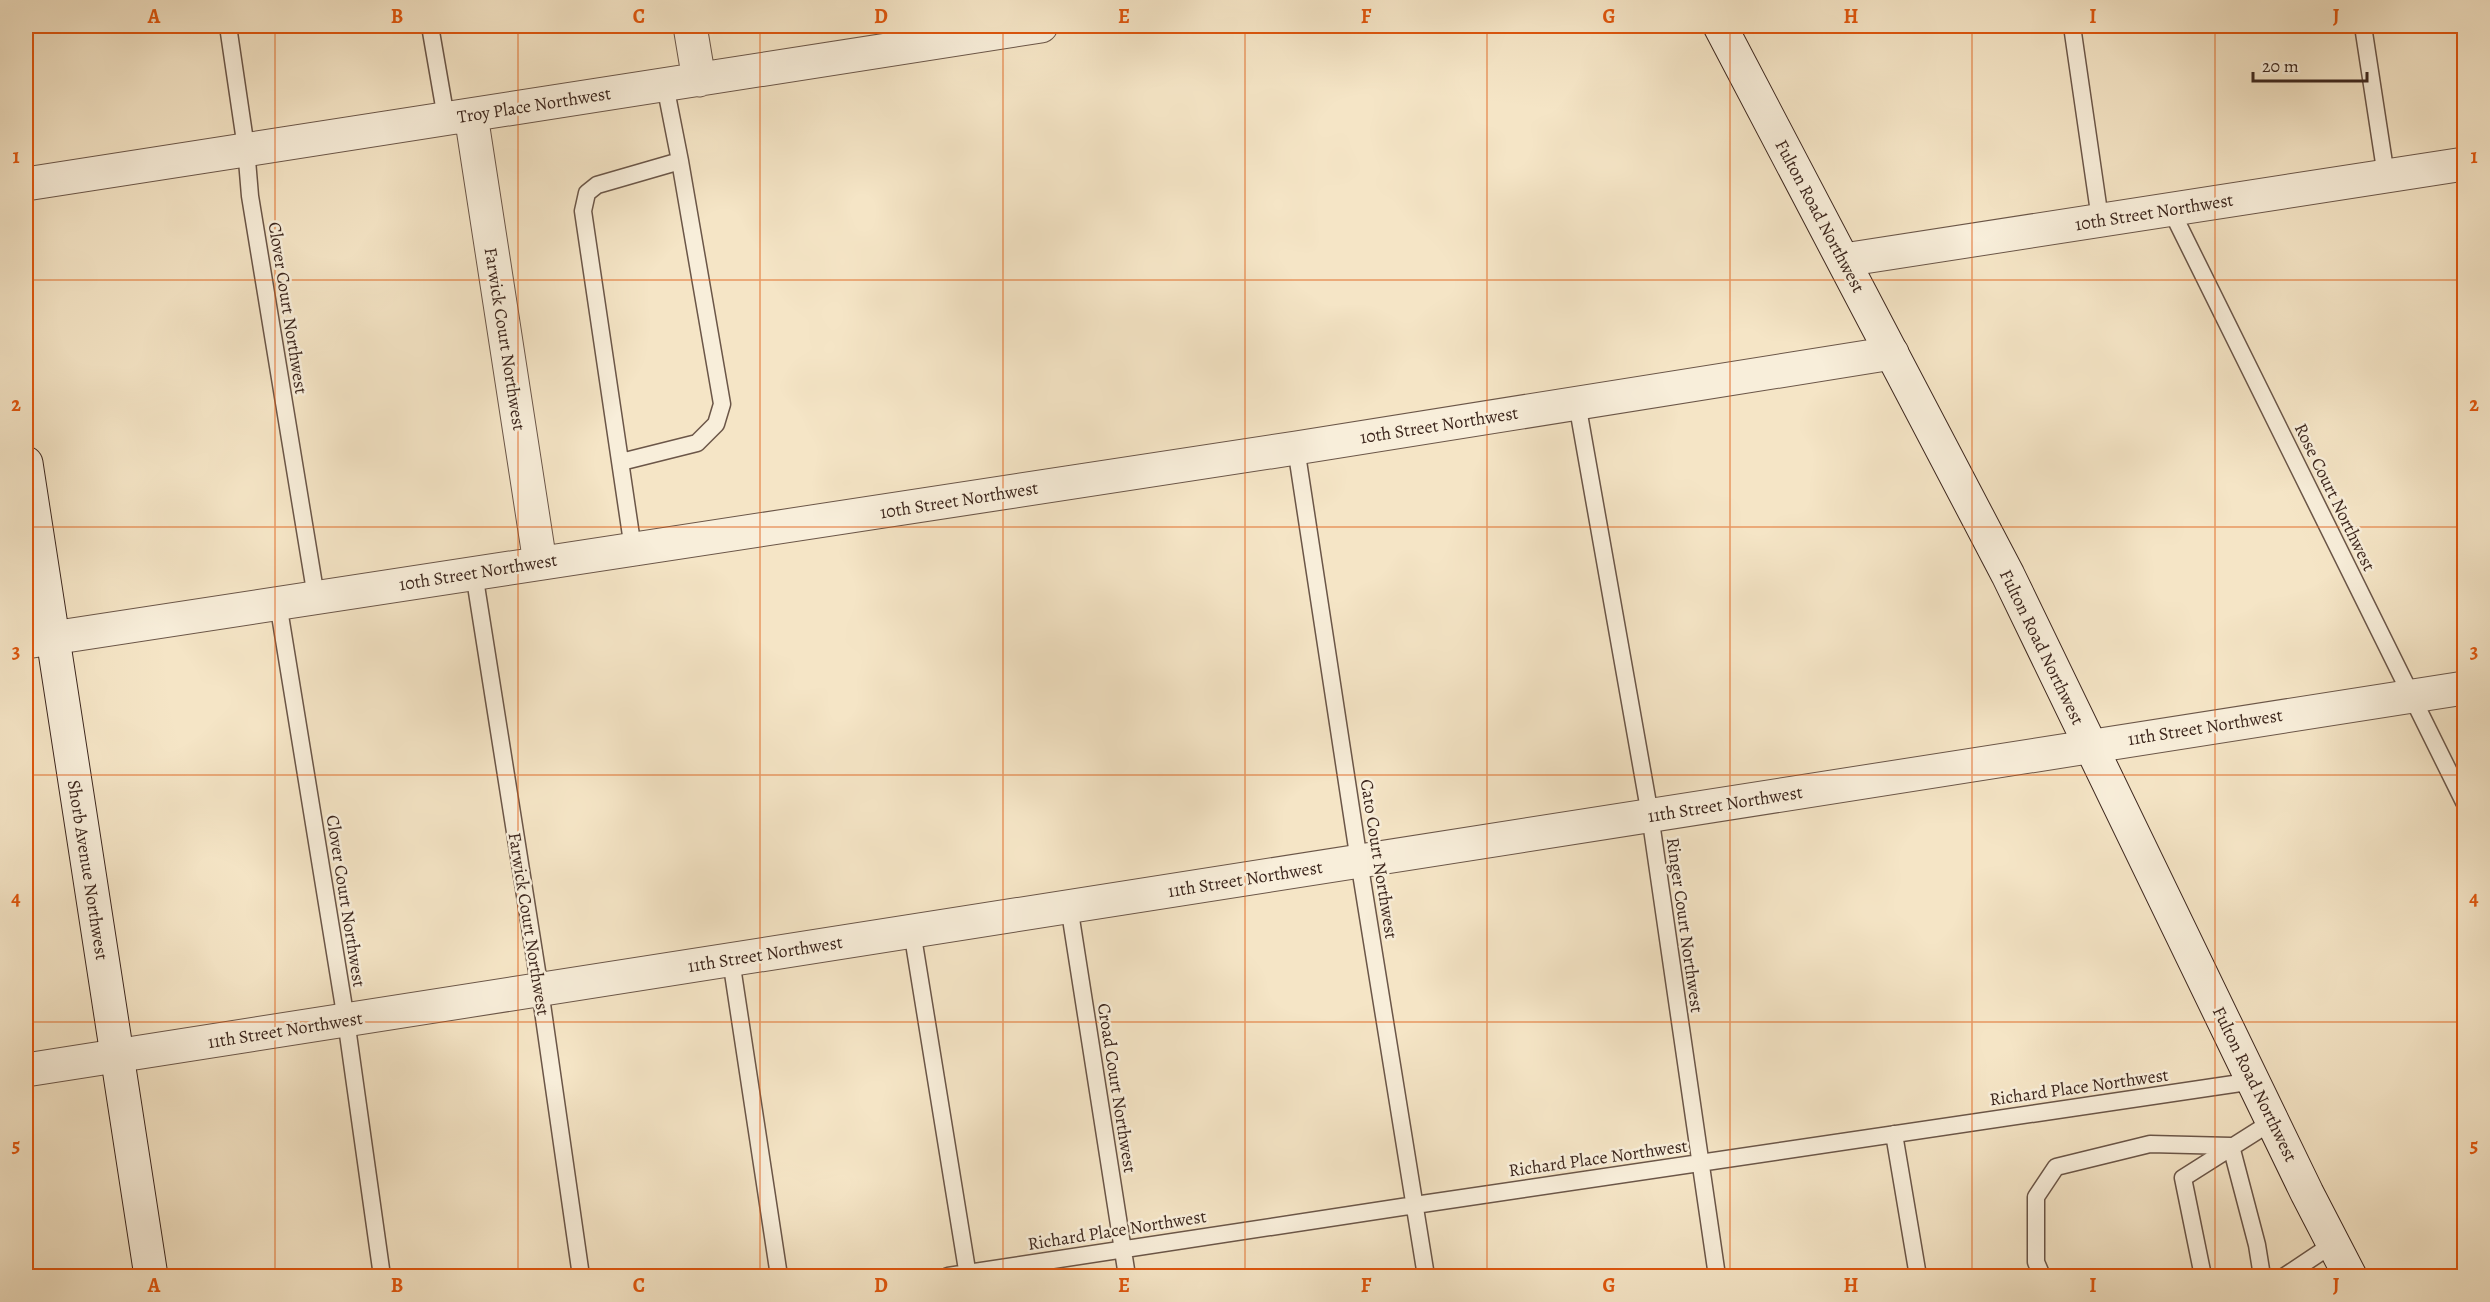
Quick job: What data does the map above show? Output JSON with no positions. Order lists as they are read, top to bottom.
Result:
{
  "streets": {
    "street": [
      "Troy Place Northwest",
      "10th Street Northwest",
      "Fulton Road Northwest",
      "Farwick Court Northwest",
      "11th Street Northwest",
      "Shorb Avenue Northwest"
    ],
    "lane": [
      "Clover Court Northwest",
      "Rose Court Northwest",
      "Cato Court Northwest",
      "Ringer Court Northwest",
      "Richard Place Northwest",
      "Croad Court Northwest"
    ]
  },
  "crossings": [
    ["Troy Place Northwest", "Clover Court Northwest"],
    ["Troy Place Northwest", "Farwick Court Northwest"],
    ["10th Street Northwest", "Fulton Road Northwest"],
    ["10th Street Northwest", "Clover Court Northwest"],
    ["10th Street Northwest", "Farwick Court Northwest"],
    ["10th Street Northwest", "Rose Court Northwest"],
    ["10th Street Northwest", "Cato Court Northwest"],
    ["10th Street Northwest", "Shorb Avenue Northwest"],
    ["10th Street Northwest", "Ringer Court Northwest"],
    ["Fulton Road Northwest", "11th Street Northwest"],
    ["Fulton Road Northwest", "Richard Place Northwest"],
    ["Clover Court Northwest", "11th Street Northwest"],
    ["Farwick Court Northwest", "11th Street Northwest"],
    ["Rose Court Northwest", "11th Street Northwest"],
    ["11th Street Northwest", "Cato Court Northwest"],
    ["11th Street Northwest", "Shorb Avenue Northwest"],
    ["11th Street Northwest", "Ringer Court Northwest"],
    ["11th Street Northwest", "Croad Court Northwest"],
    ["Cato Court Northwest", "Richard Place Northwest"],
    ["Ringer Court Northwest", "Richard Place Northwest"],
    ["Richard Place Northwest", "Croad Court Northwest"]
  ],
  "scale_bar": "20 m",
  "grid": {
    "columns": [
      "A",
      "B",
      "C",
      "D",
      "E",
      "F",
      "G",
      "H",
      "I",
      "J"
    ],
    "rows": [
      "1",
      "2",
      "3",
      "4",
      "5"
    ]
  }
}
